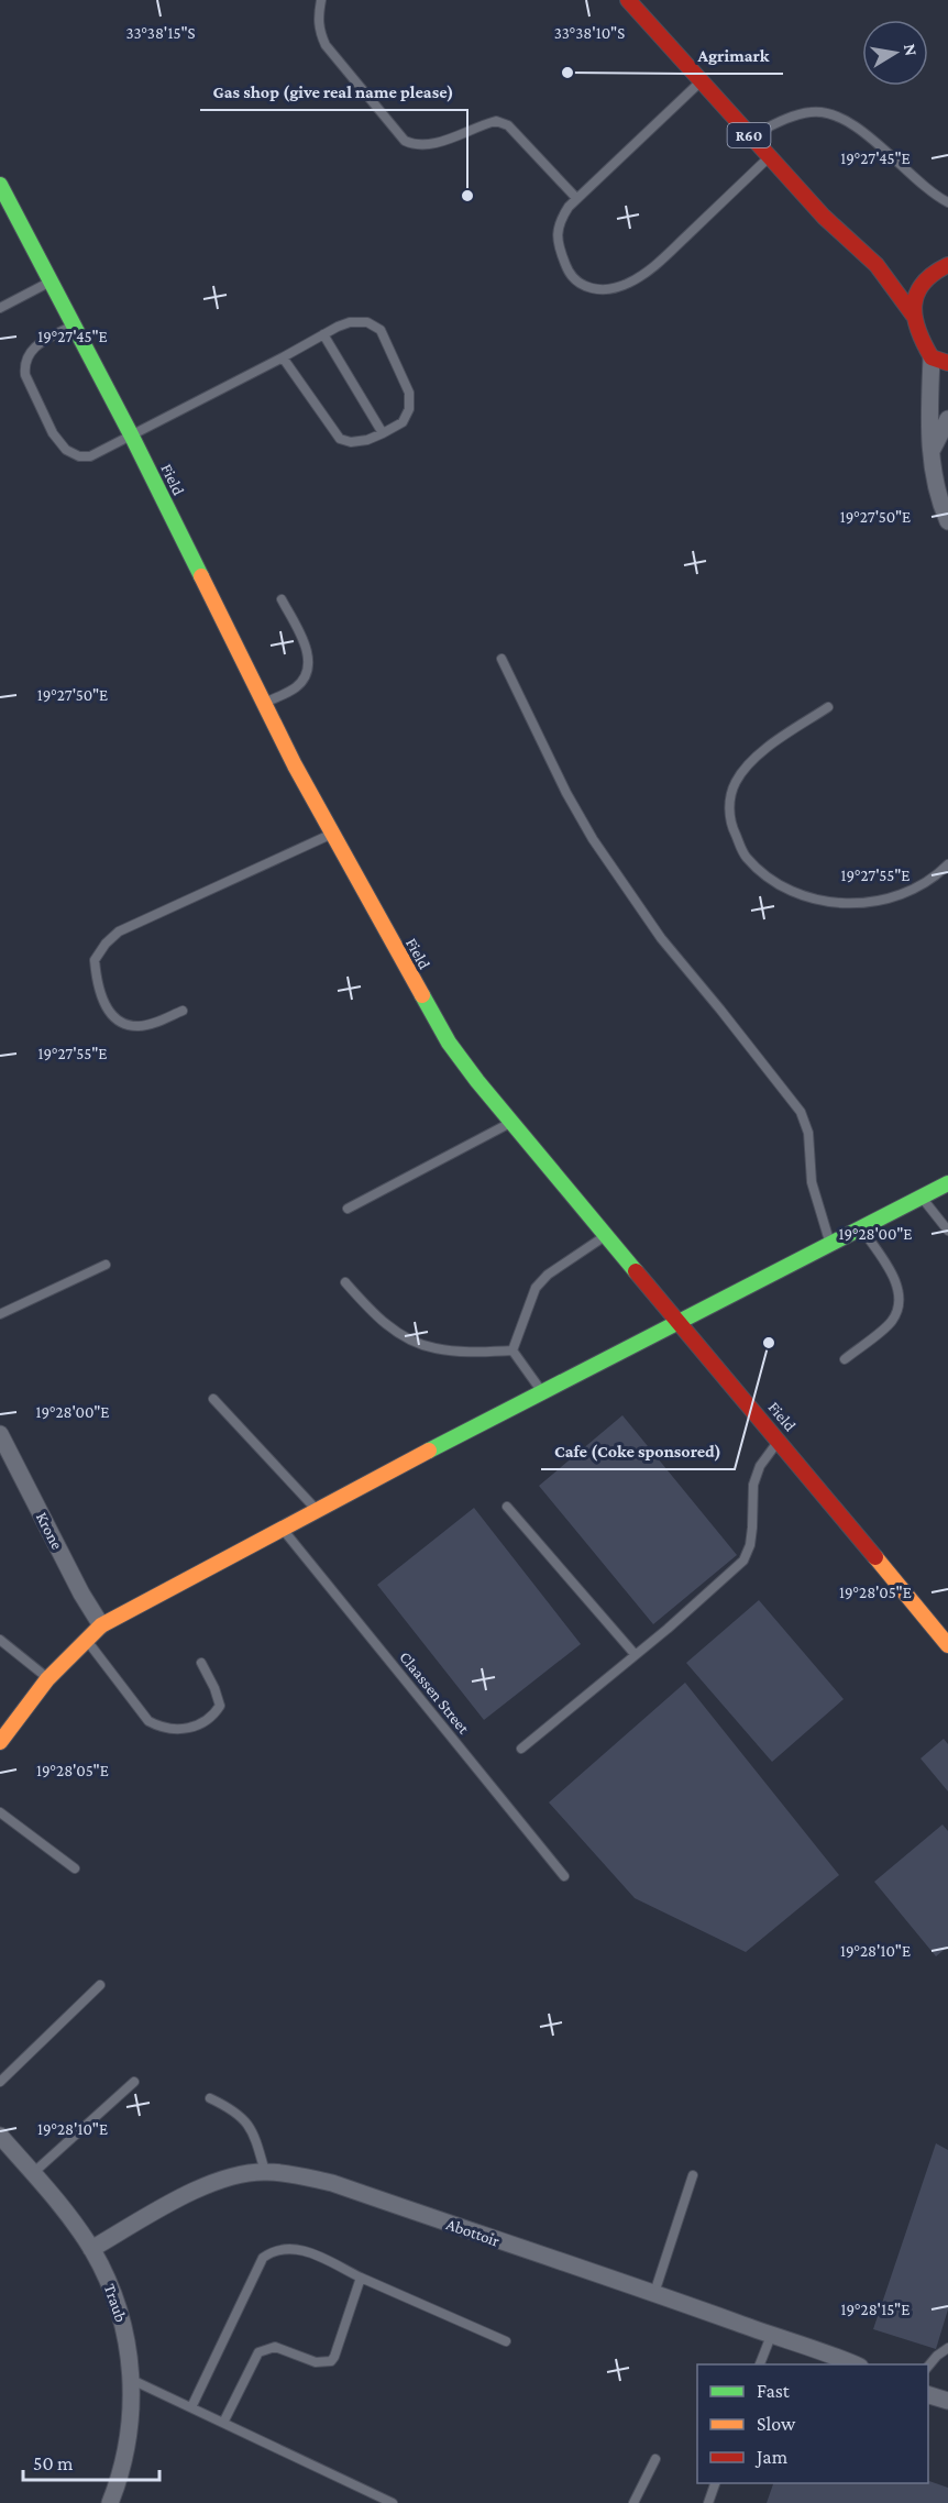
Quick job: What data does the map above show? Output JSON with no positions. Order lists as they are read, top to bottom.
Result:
{
  "streets": {
    "street": [
      "R60",
      "Field",
      "Krone",
      "Abottoir",
      "Traub"
    ],
    "lane": ["Claassen Street"]
  },
  "crossings": [
    ["Abottoir", "Traub"]
  ],
  "places": ["Agrimark", "Gas shop (give real name please)", "Cafe (Coke sponsored)"],
  "legend": ["Fast", "Slow", "Jam"],
  "scale_bar": "50 m",
  "north": "right",
  "coordinates": [
    "33°38'15\"S",
    "33°38'10\"S",
    "19°27'45\"E",
    "19°27'50\"E",
    "19°27'55\"E",
    "19°28'00\"E",
    "19°28'05\"E",
    "19°28'10\"E",
    "19°28'15\"E"
  ]
}
